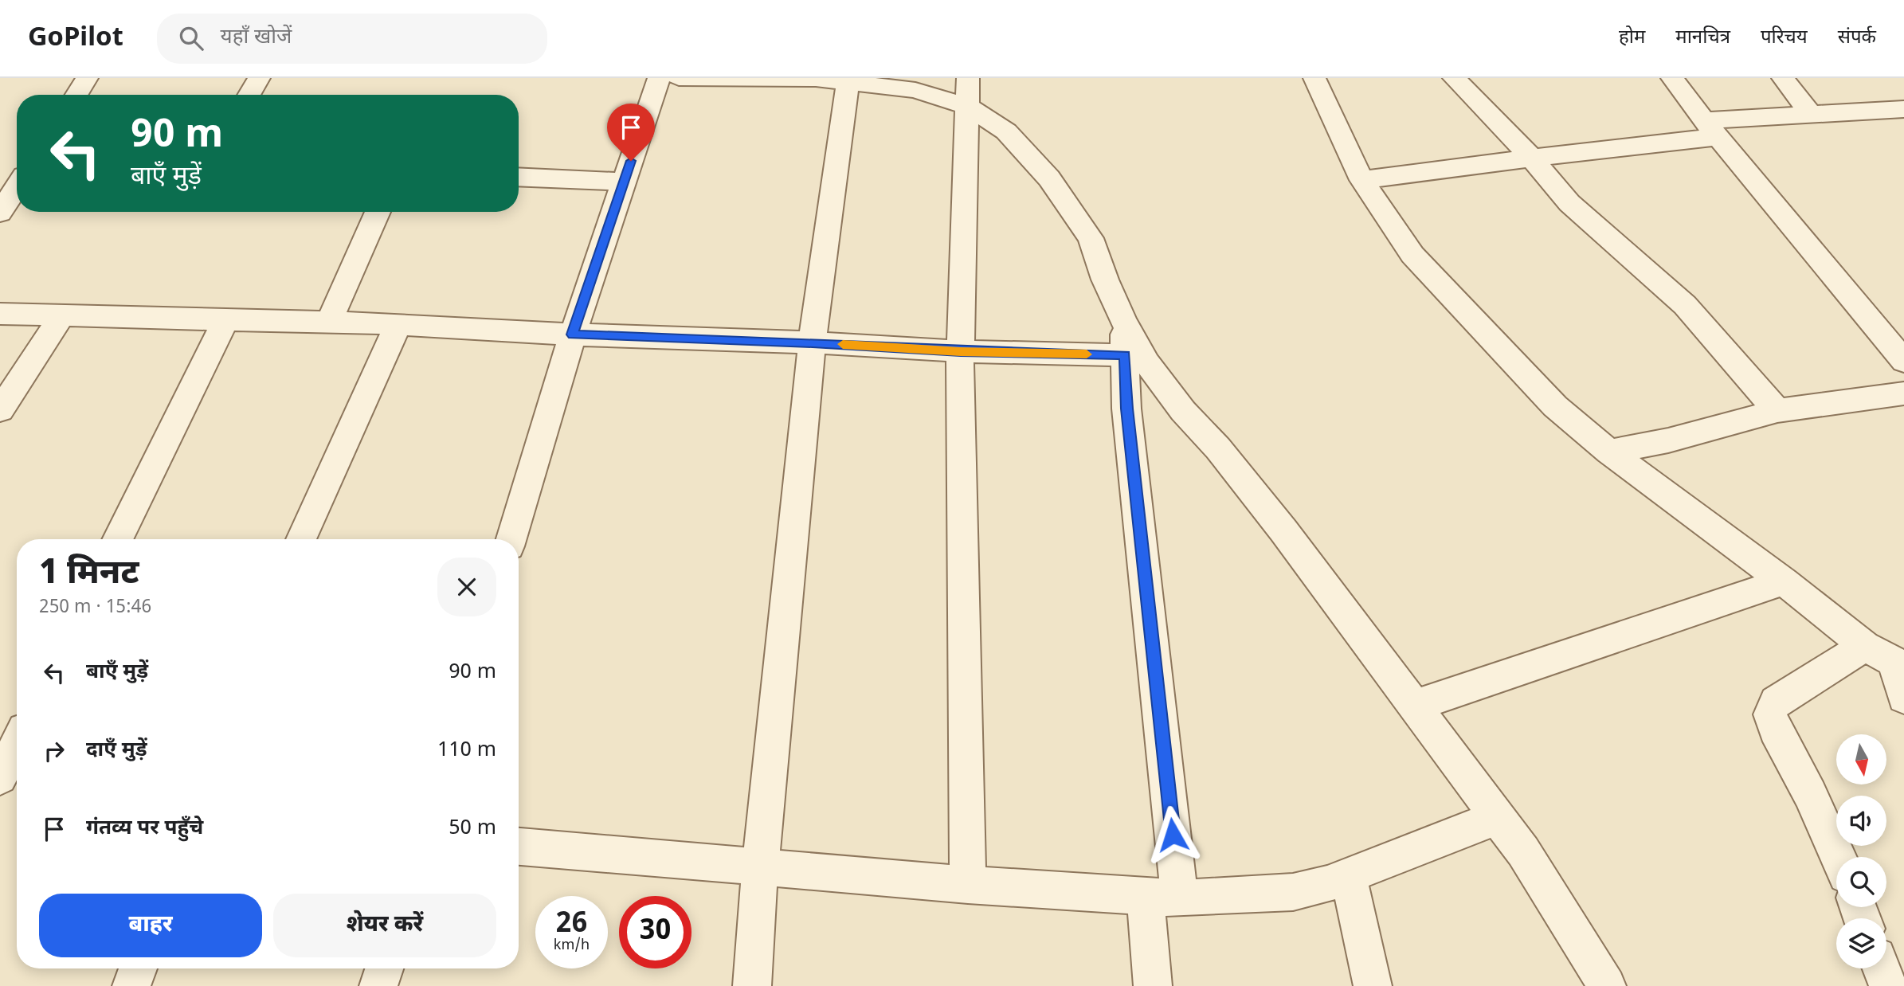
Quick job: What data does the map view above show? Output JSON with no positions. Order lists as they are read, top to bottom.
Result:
{
  "north": "bottom",
  "page": {
    "header": "GoPilot",
    "search": "यहाँ खोजें",
    "nav": [
      "होम",
      "मानचित्र",
      "परिचय",
      "संपर्क"
    ],
    "turn": ["90 m", "बाएँ मुड़ें"],
    "heading": ["1 मिनट", "250 m · 15:46"],
    "list": [
      {
        "name": "बाएँ मुड़ें",
        "value": "90 m"
      },
      {
        "name": "दाएँ मुड़ें",
        "value": "110 m"
      },
      {
        "name": "गंतव्य पर पहुँचे",
        "value": "50 m"
      }
    ],
    "buttons": ["बाहर", "शेयर करें"],
    "speed": "26 km/h",
    "limit": "30"
  }
}
